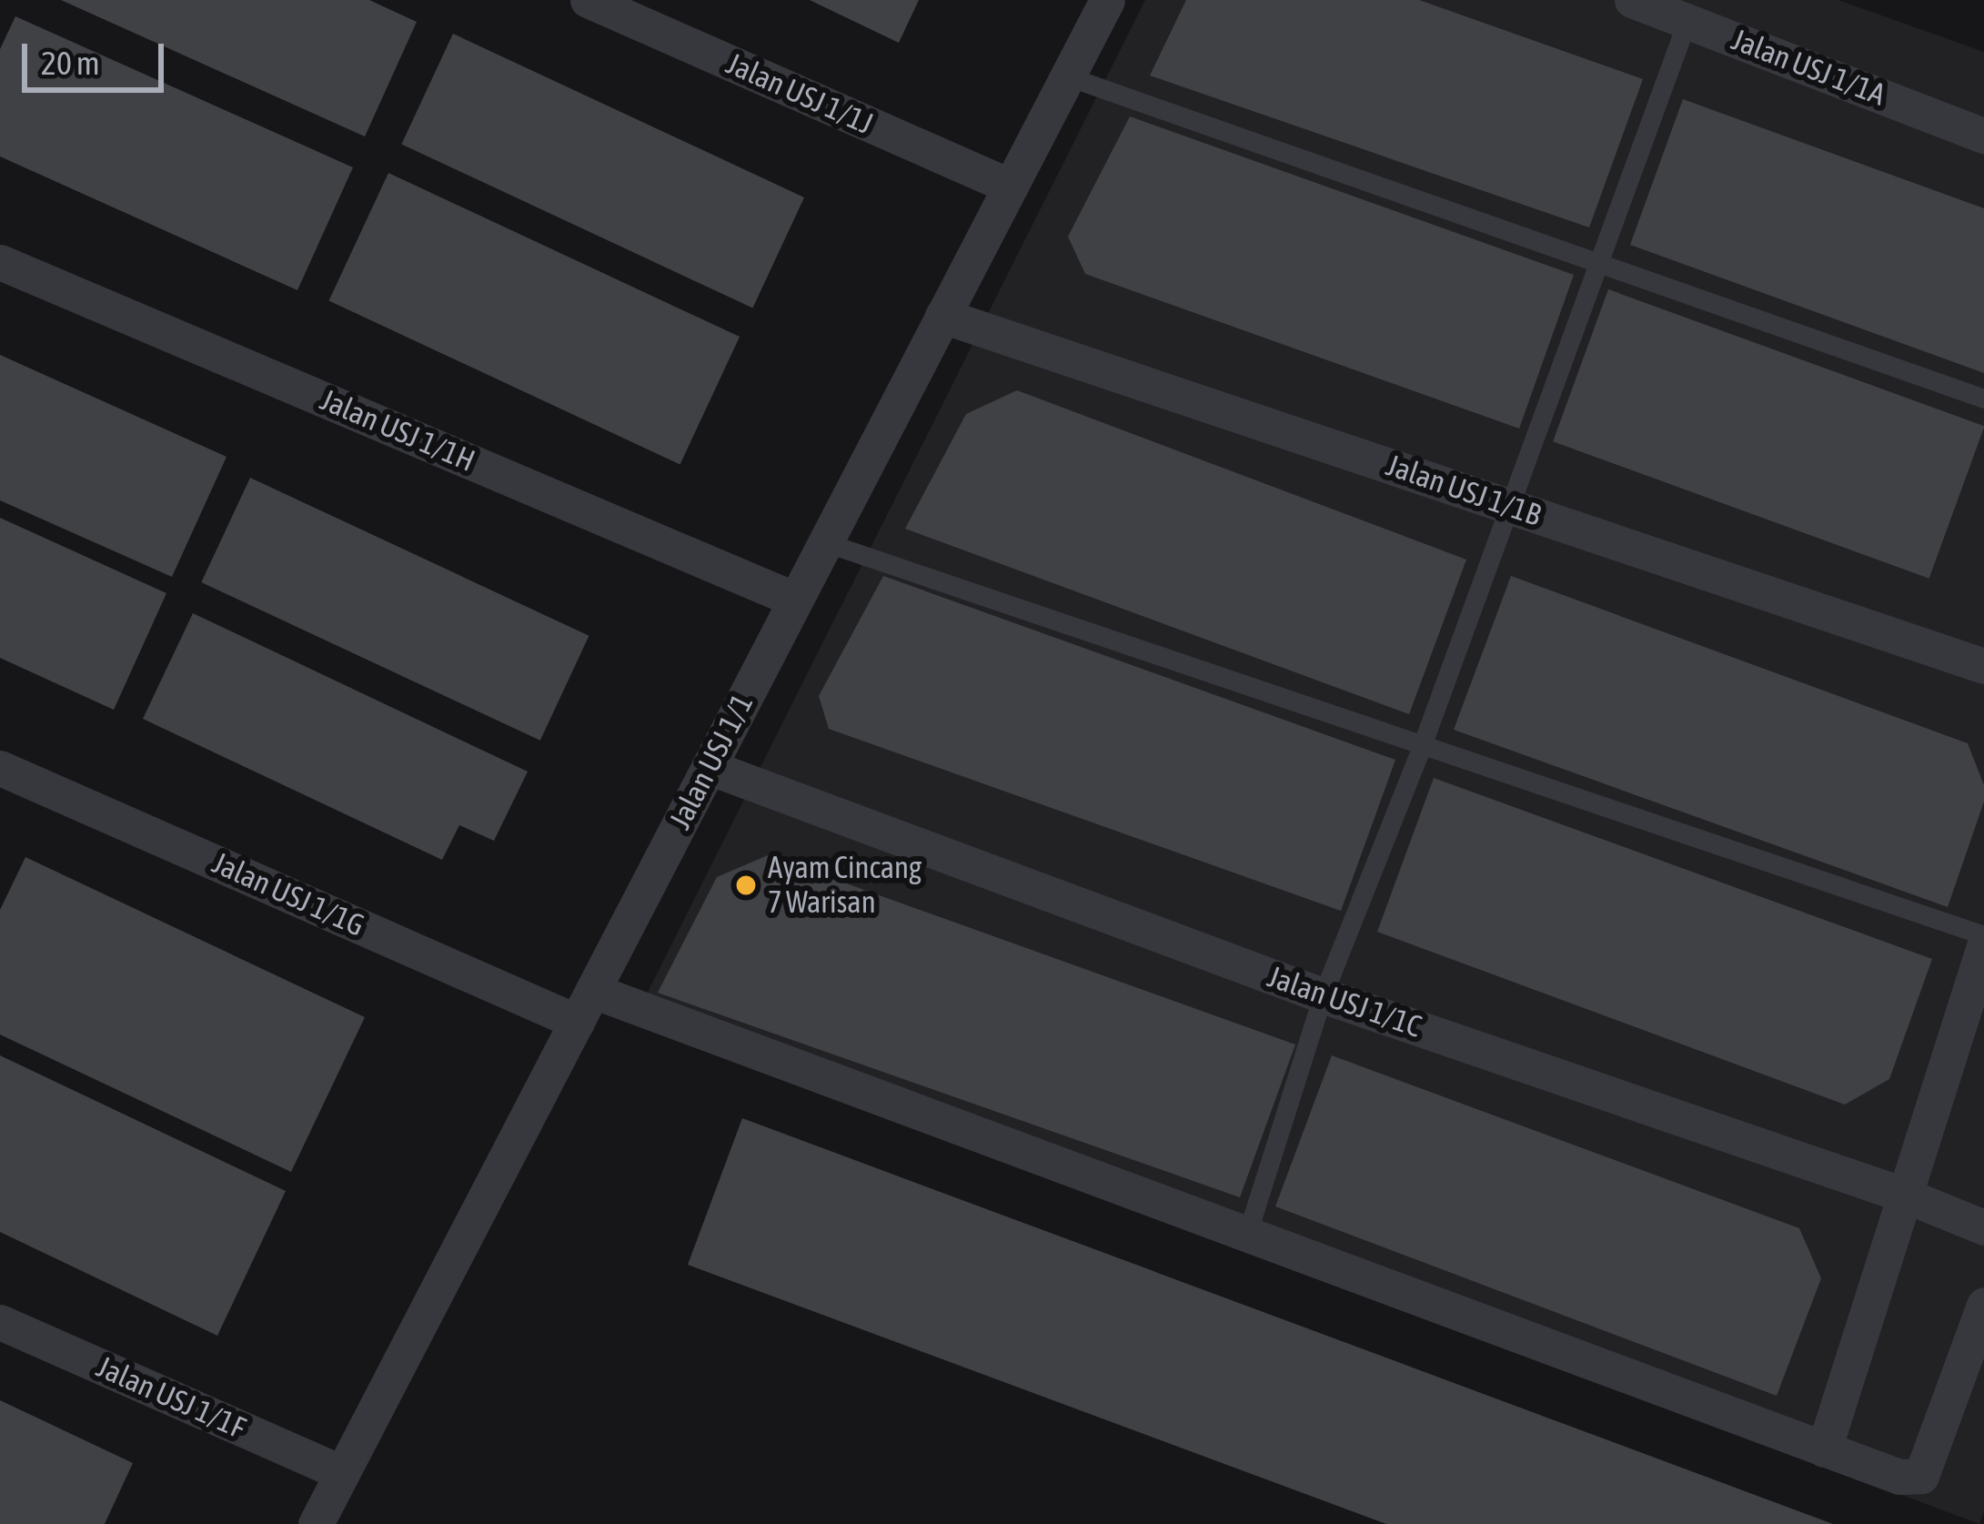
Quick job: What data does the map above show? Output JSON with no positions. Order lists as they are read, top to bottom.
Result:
{
  "streets": {
    "street": [
      "Jalan USJ 1/1A",
      "Jalan USJ 1/1J",
      "Jalan USJ 1/1H",
      "Jalan USJ 1/1B",
      "Jalan USJ 1/1",
      "Jalan USJ 1/1G",
      "Jalan USJ 1/1C",
      "Jalan USJ 1/1F"
    ]
  },
  "crossings": [
    ["Jalan USJ 1/1J", "Jalan USJ 1/1"],
    ["Jalan USJ 1/1H", "Jalan USJ 1/1"],
    ["Jalan USJ 1/1B", "Jalan USJ 1/1"],
    ["Jalan USJ 1/1", "Jalan USJ 1/1G"],
    ["Jalan USJ 1/1", "Jalan USJ 1/1C"],
    ["Jalan USJ 1/1", "Jalan USJ 1/1F"]
  ],
  "places": ["Ayam Cincang 7 Warisan"],
  "scale_bar": "20 m"
}
